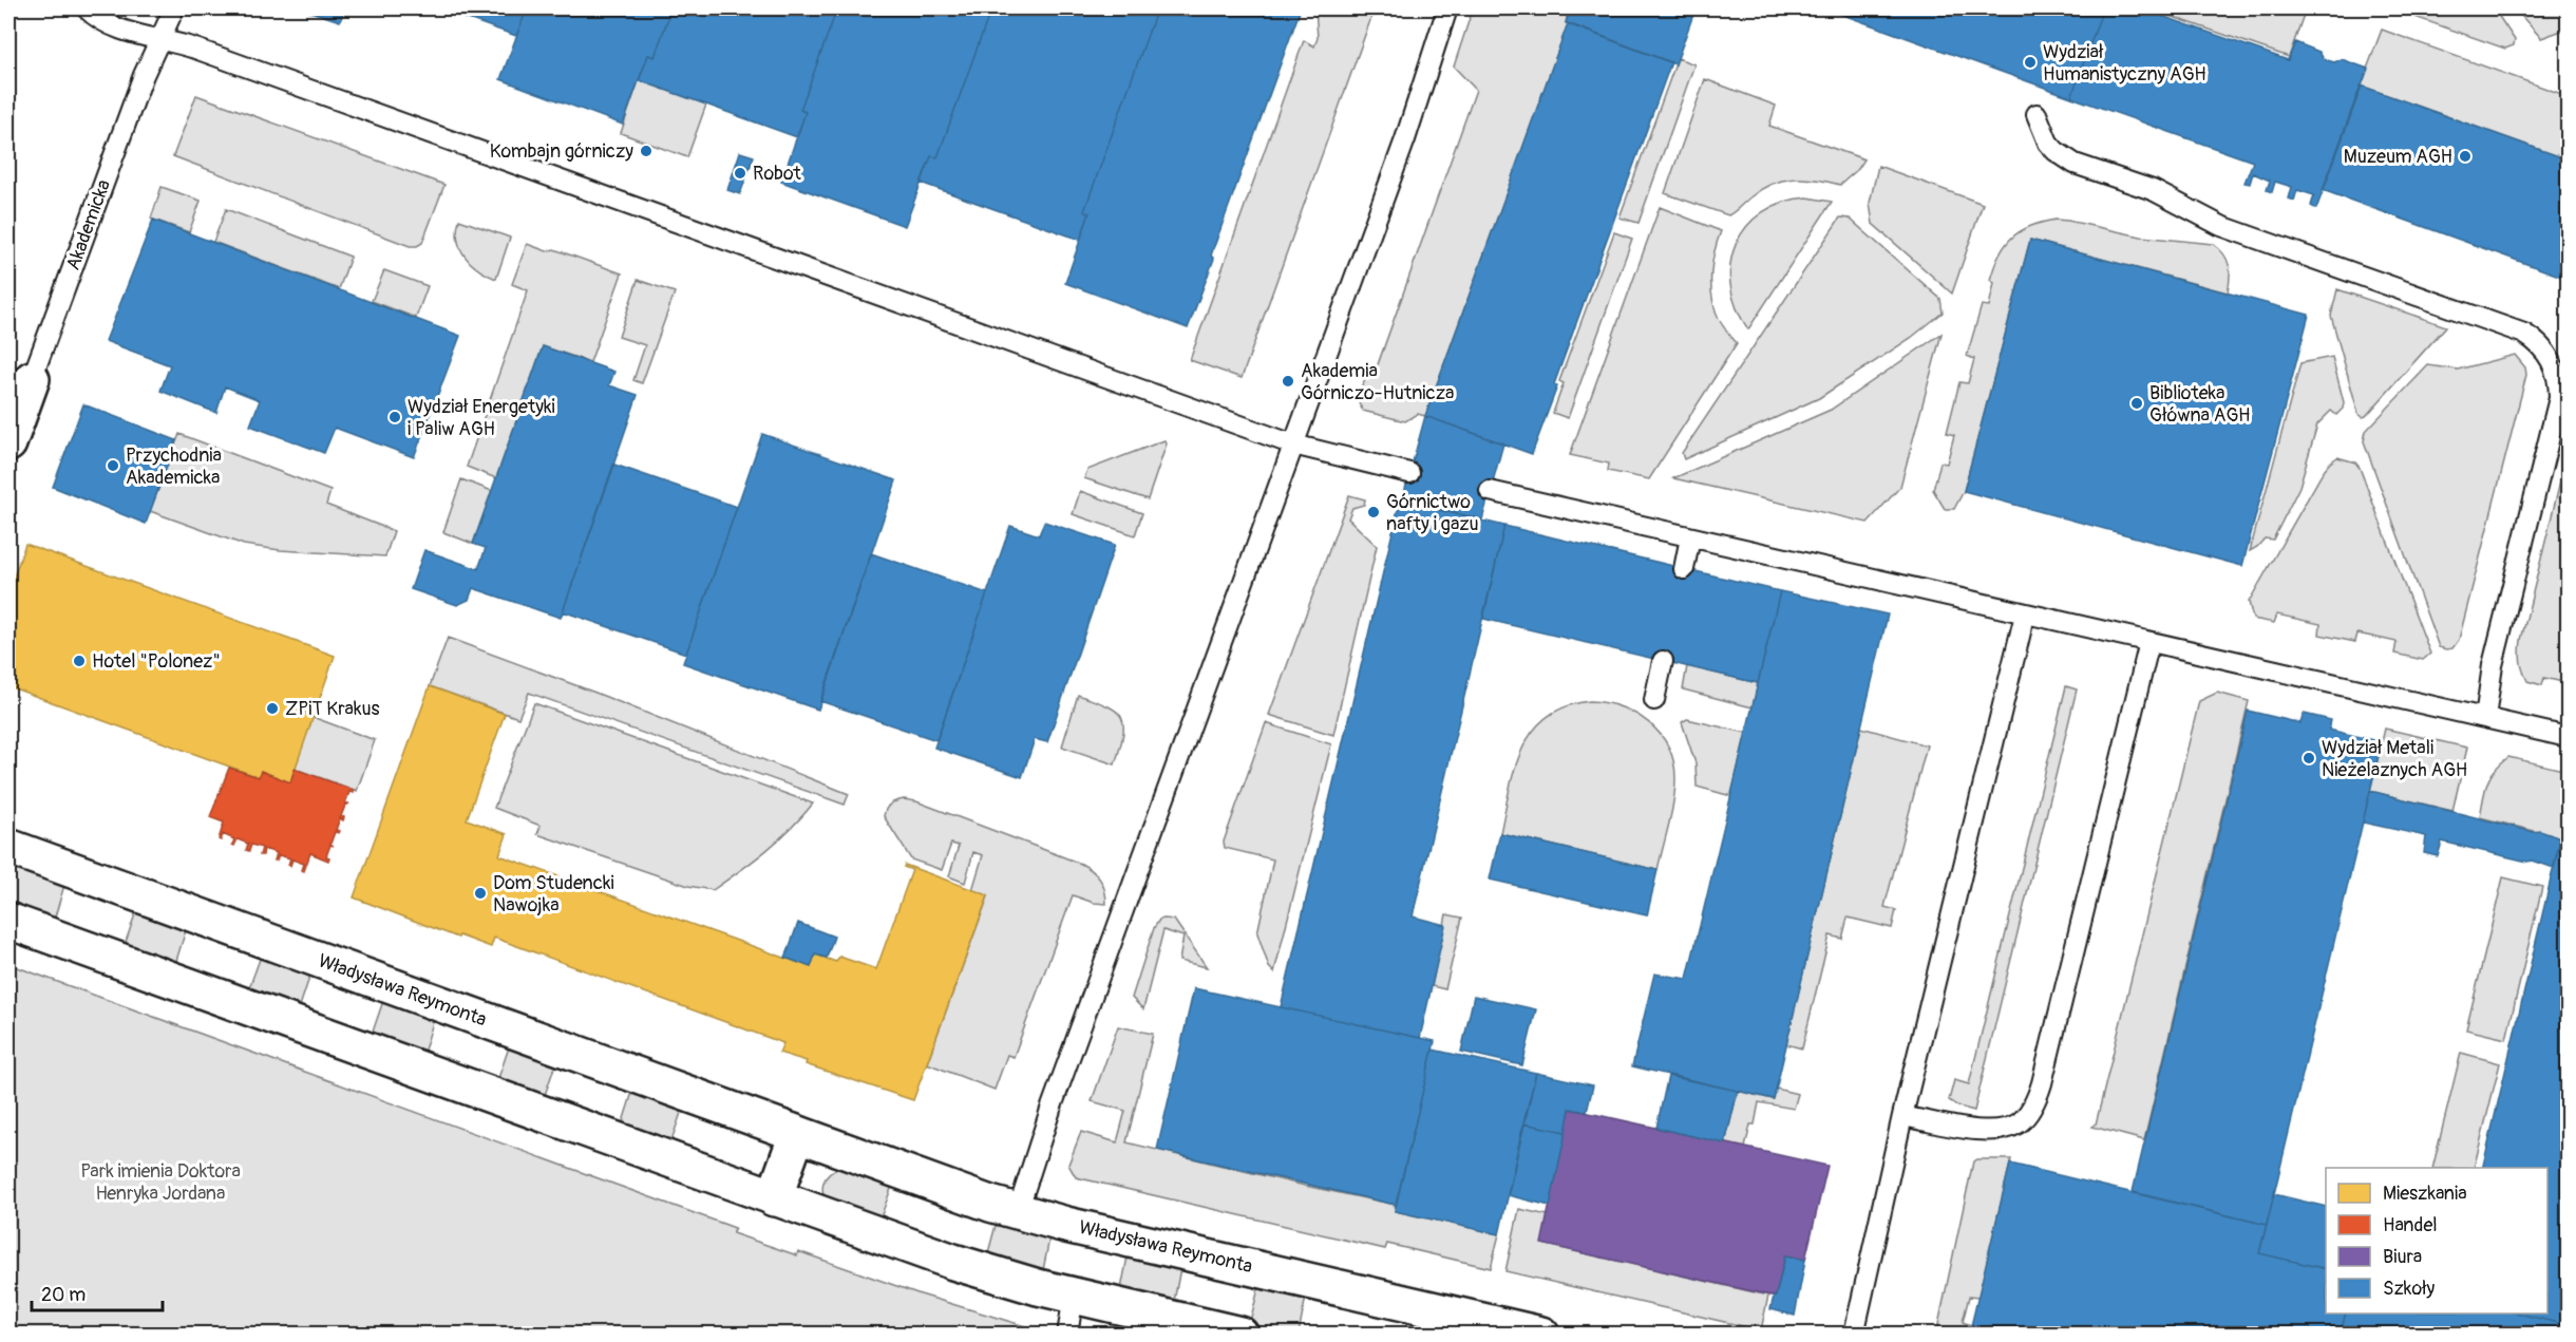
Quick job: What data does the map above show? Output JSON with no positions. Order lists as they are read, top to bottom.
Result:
{
  "streets": {
    "street": ["Akademicka", "Władysława Reymonta"]
  },
  "parks": ["Park imienia Doktora Henryka Jordana"],
  "places": [
    "Wydział Humanistyczny AGH",
    "Kombajn górniczy",
    "Muzeum AGH",
    "Robot",
    "Akademia Górniczo-Hutnicza",
    "Biblioteka Główna AGH",
    "Wydział Energetyki i Paliw AGH",
    "Przychodnia Akademicka",
    "Górnictwo nafty i gazu",
    "Hotel \"Polonez\"",
    "ZPiT Krakus",
    "Wydział Metali Nieżelaznych AGH",
    "Dom Studencki Nawojka"
  ],
  "legend": [
    "Mieszkania",
    "Handel",
    "Biura",
    "Szkoły"
  ],
  "scale_bar": "20 m"
}
